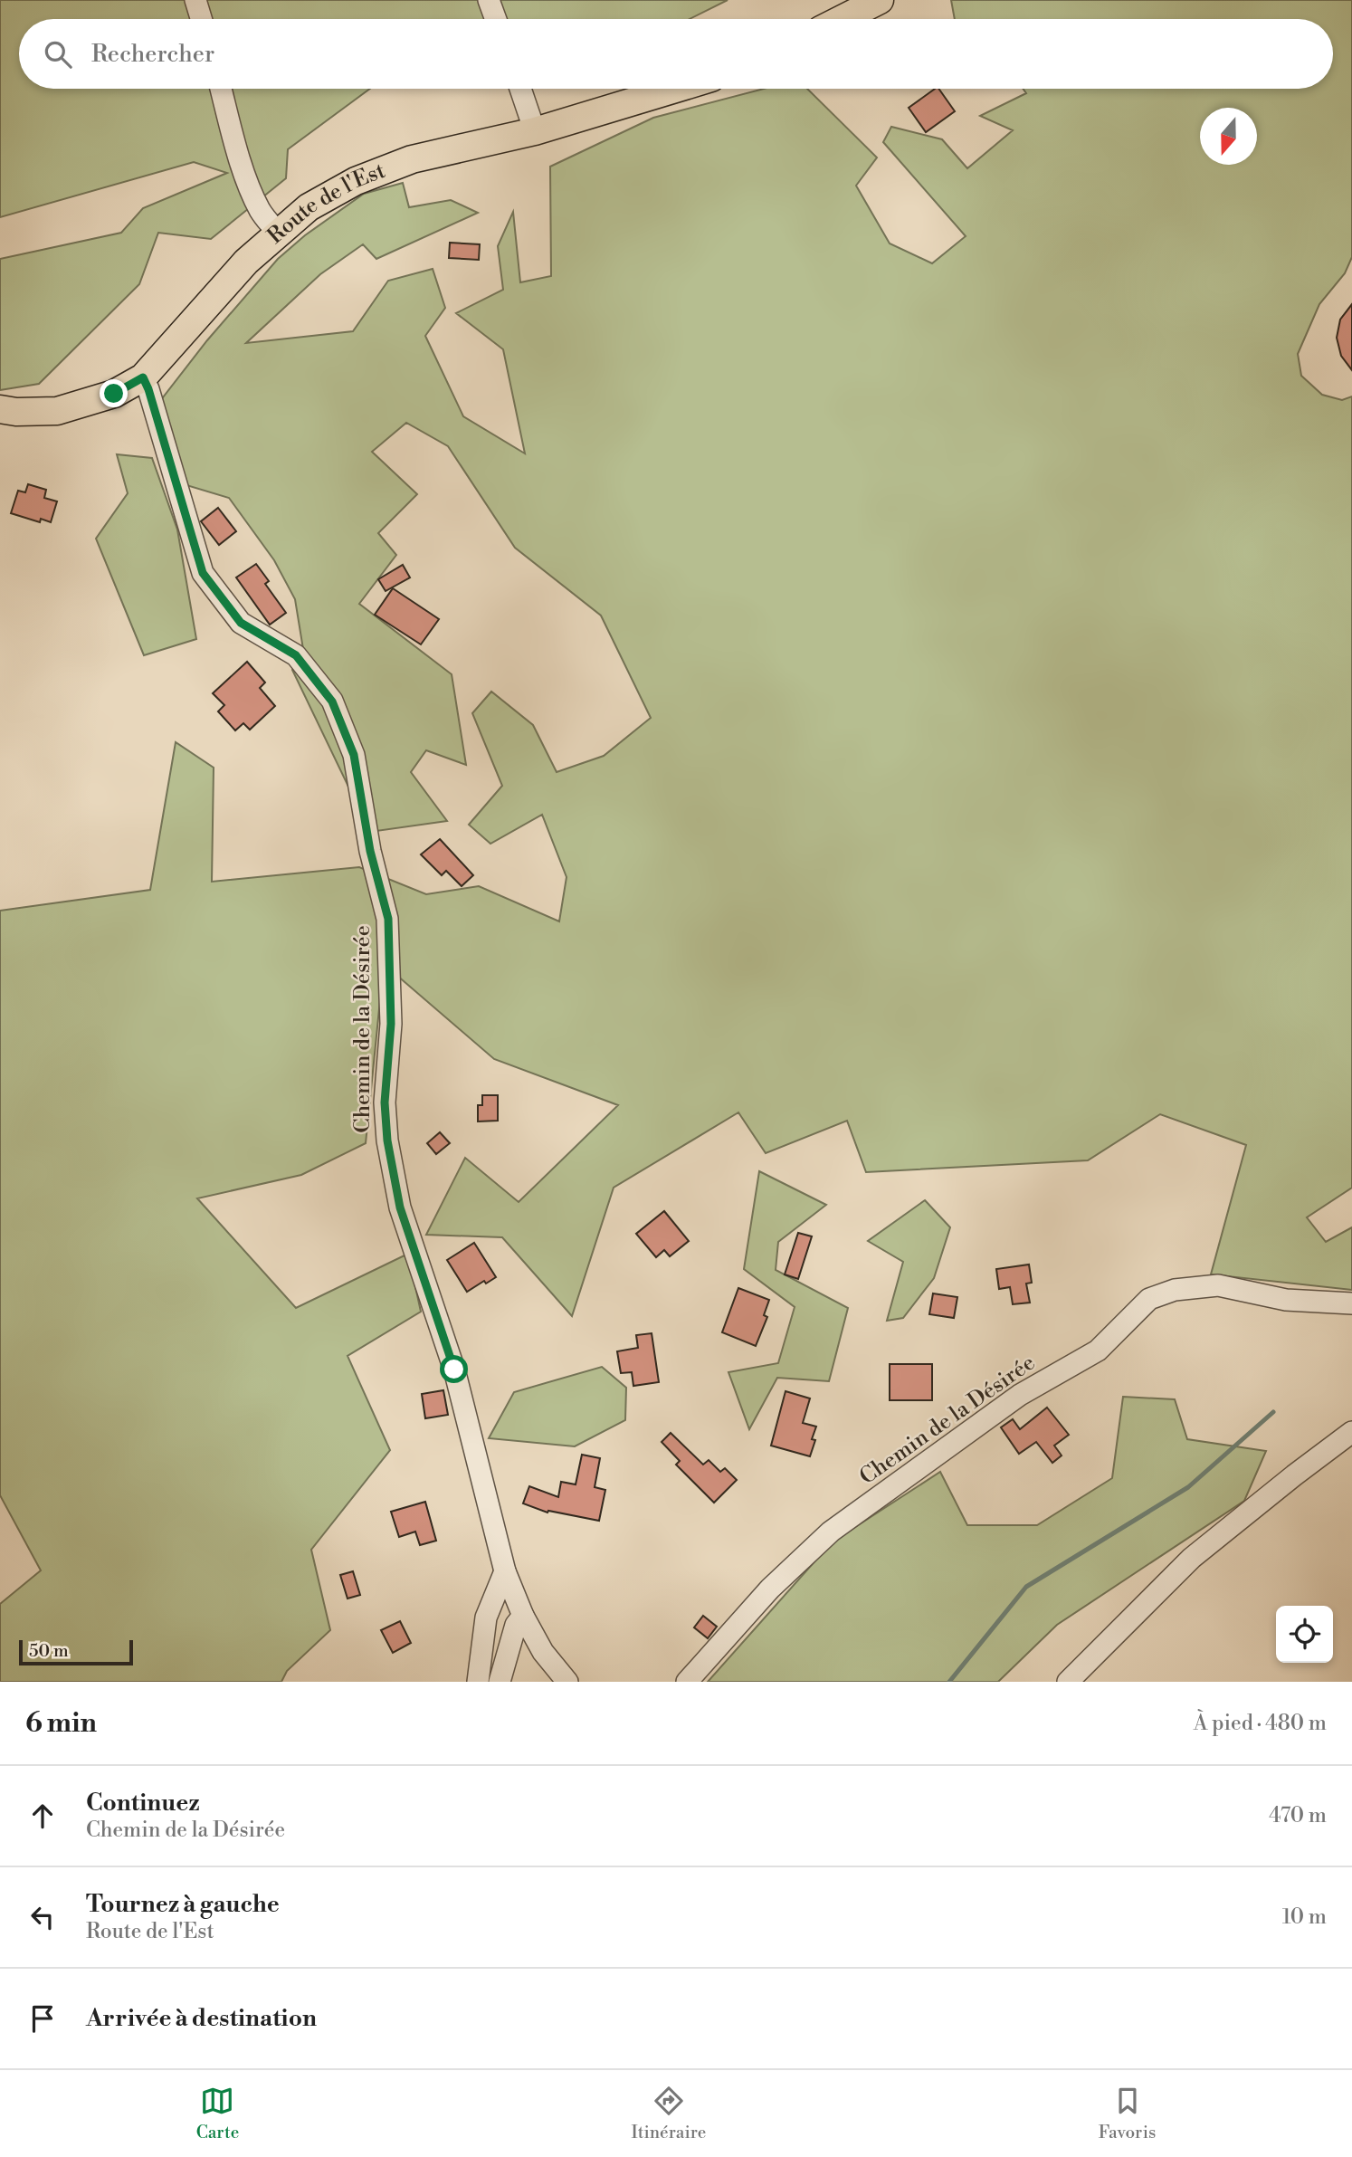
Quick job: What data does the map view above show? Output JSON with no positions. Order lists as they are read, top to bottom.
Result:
{
  "streets": {
    "main road": ["Route de l'Est"],
    "street": ["Chemin de la Désirée"]
  },
  "crossings": [
    ["Route de l'Est", "Chemin de la Désirée"]
  ],
  "scale_bar": "50 m",
  "north": "bottom",
  "page": {
    "search": "Rechercher",
    "scale": "50 m",
    "heading": ["6 min", "À pied · 480 m"],
    "list": [
      ["Continuez", "Chemin de la Désirée", "470 m"],
      ["Tournez à gauche", "Route de l'Est", "10 m"],
      "Arrivée à destination"
    ],
    "nav": ["Carte", "Itinéraire", "Favoris"]
  }
}
